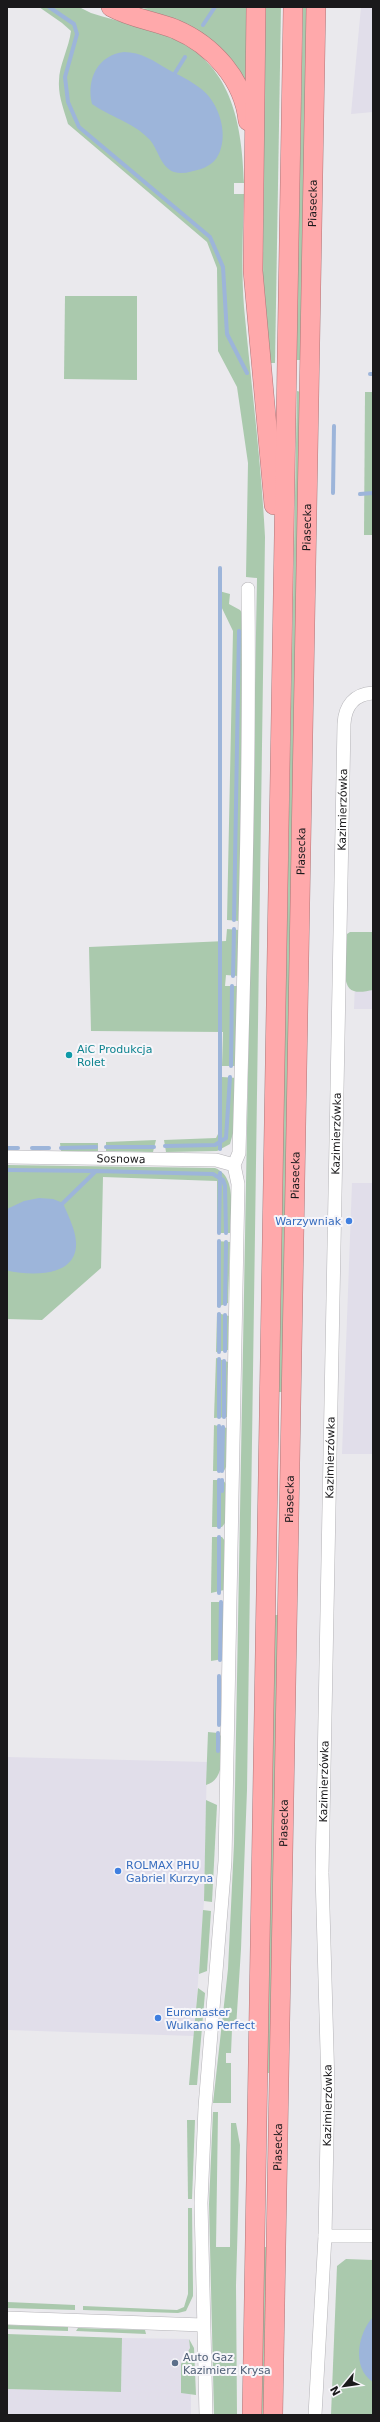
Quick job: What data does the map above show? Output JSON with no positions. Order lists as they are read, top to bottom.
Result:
{
  "streets": {
    "highway": ["Piasecka"],
    "street": ["Kazimierzówka", "Sosnowa"]
  },
  "places": [
    "AiC Produkcja Rolet",
    "Warzywniak",
    "ROLMAX PHU Gabriel Kurzyna",
    "Euromaster Wulkano Perfect",
    "Auto Gaz Kazimierz Krysa"
  ],
  "north": "bottom left"
}
